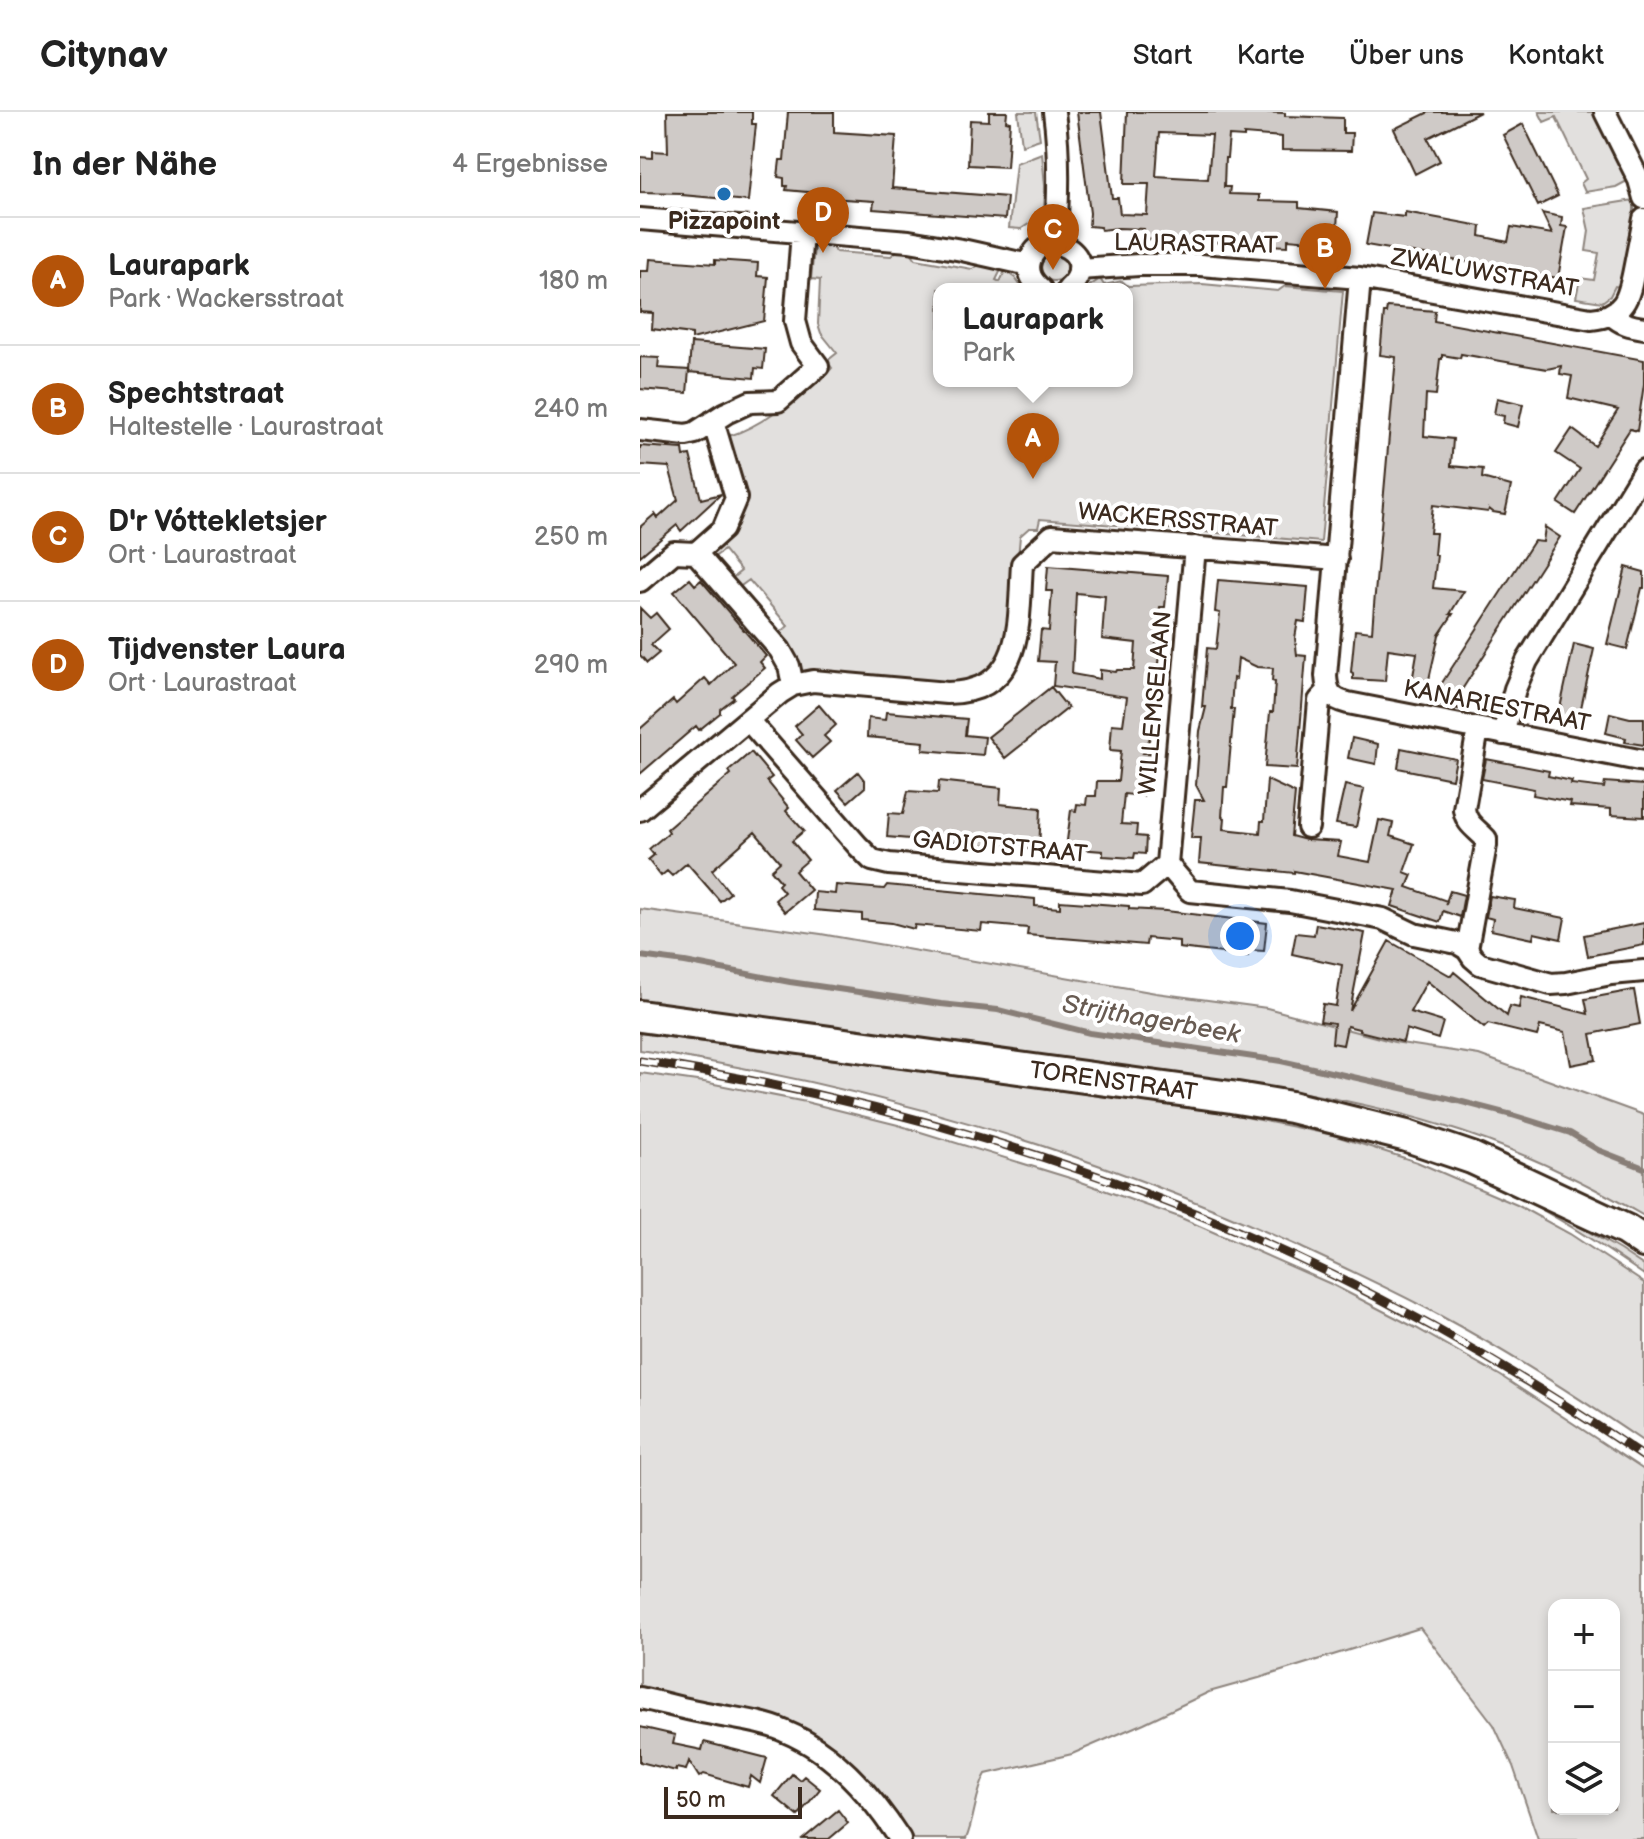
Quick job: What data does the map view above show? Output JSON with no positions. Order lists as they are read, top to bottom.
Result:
{
  "streets": {
    "street": [
      "LAURASTRAAT",
      "ZWALUWSTRAAT",
      "WACKERSSTRAAT",
      "WILLEMSELAAN",
      "KANARIESTRAAT",
      "GADIOTSTRAAT",
      "TORENSTRAAT"
    ]
  },
  "crossings": [
    ["LAURASTRAAT", "ZWALUWSTRAAT"],
    ["WACKERSSTRAAT", "WILLEMSELAAN"],
    ["WILLEMSELAAN", "GADIOTSTRAAT"]
  ],
  "water": ["Strijthagerbeek"],
  "places": ["Pizzapoint"],
  "scale_bar": "50 m",
  "page": {
    "header": "Citynav",
    "nav": [
      "Start",
      "Karte",
      "Über uns",
      "Kontakt"
    ],
    "heading": ["In der Nähe", "4 Ergebnisse"],
    "pins": [
      "D",
      "C",
      "B",
      "A"
    ],
    "list": [
      {
        "mark": "A",
        "name": "Laurapark",
        "note": "Park · Wackersstraat",
        "value": "180 m"
      },
      {
        "mark": "B",
        "name": "Spechtstraat",
        "note": "Haltestelle · Laurastraat",
        "value": "240 m"
      },
      {
        "mark": "C",
        "name": "D'r Vóttekletsjer",
        "note": "Ort · Laurastraat",
        "value": "250 m"
      },
      {
        "mark": "D",
        "name": "Tijdvenster Laura",
        "note": "Ort · Laurastraat",
        "value": "290 m"
      }
    ],
    "popup": ["Laurapark", "Park"],
    "map_buttons": ["+", "−"],
    "scale": "50 m"
  }
}
